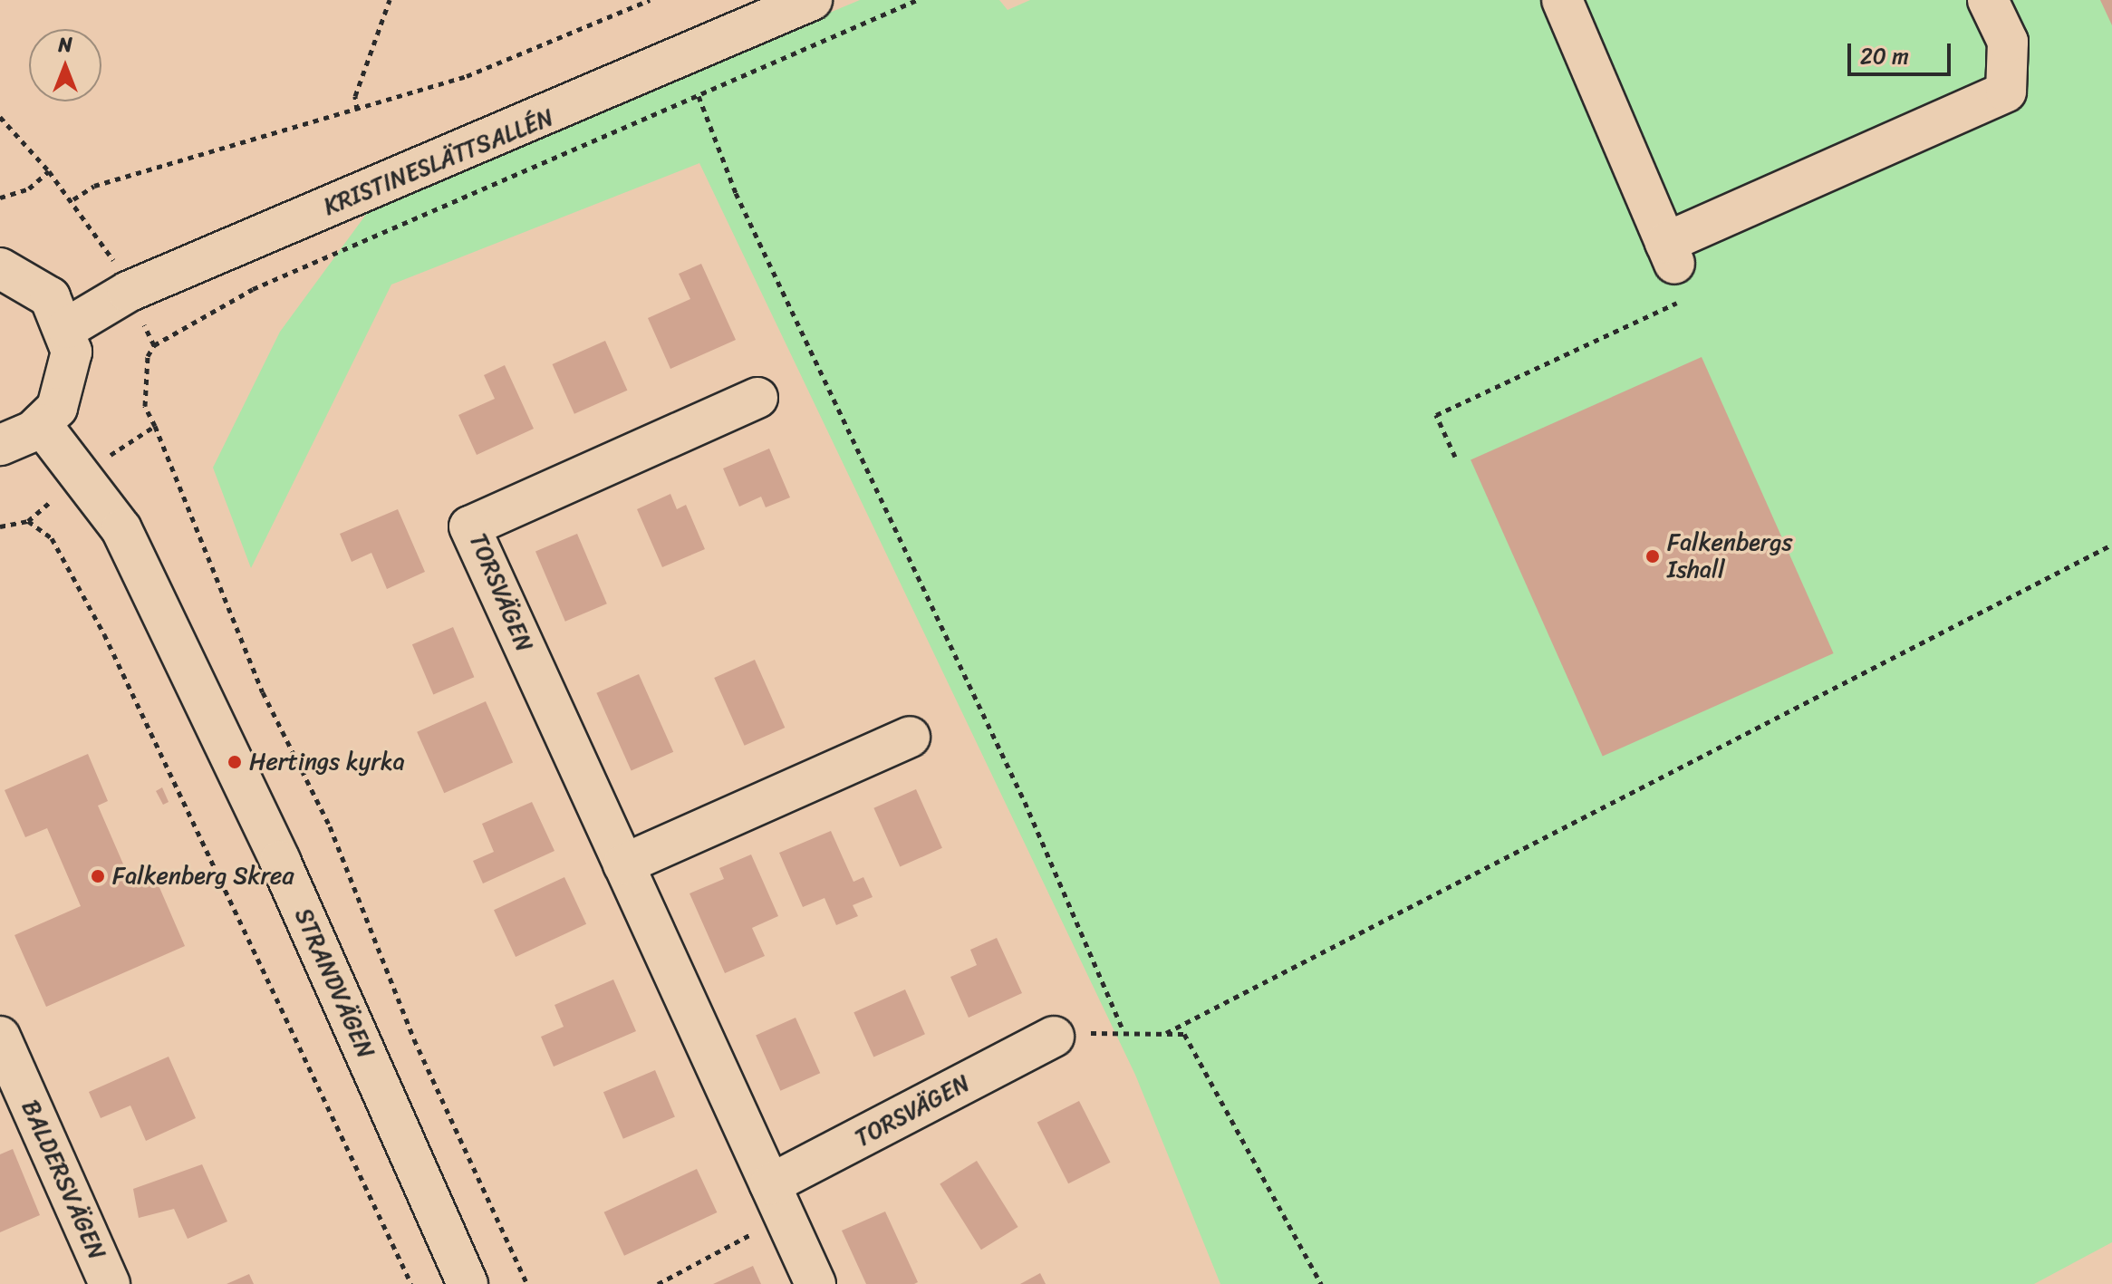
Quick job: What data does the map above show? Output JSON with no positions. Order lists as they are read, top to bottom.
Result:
{
  "streets": {
    "street": [
      "KRISTINESLÄTTSALLÉN",
      "TORSVÄGEN",
      "STRANDVÄGEN",
      "BALDERSVÄGEN"
    ]
  },
  "places": ["Falkenbergs Ishall", "Hertings kyrka", "Falkenberg Skrea"],
  "scale_bar": "20 m",
  "north": "top"
}
